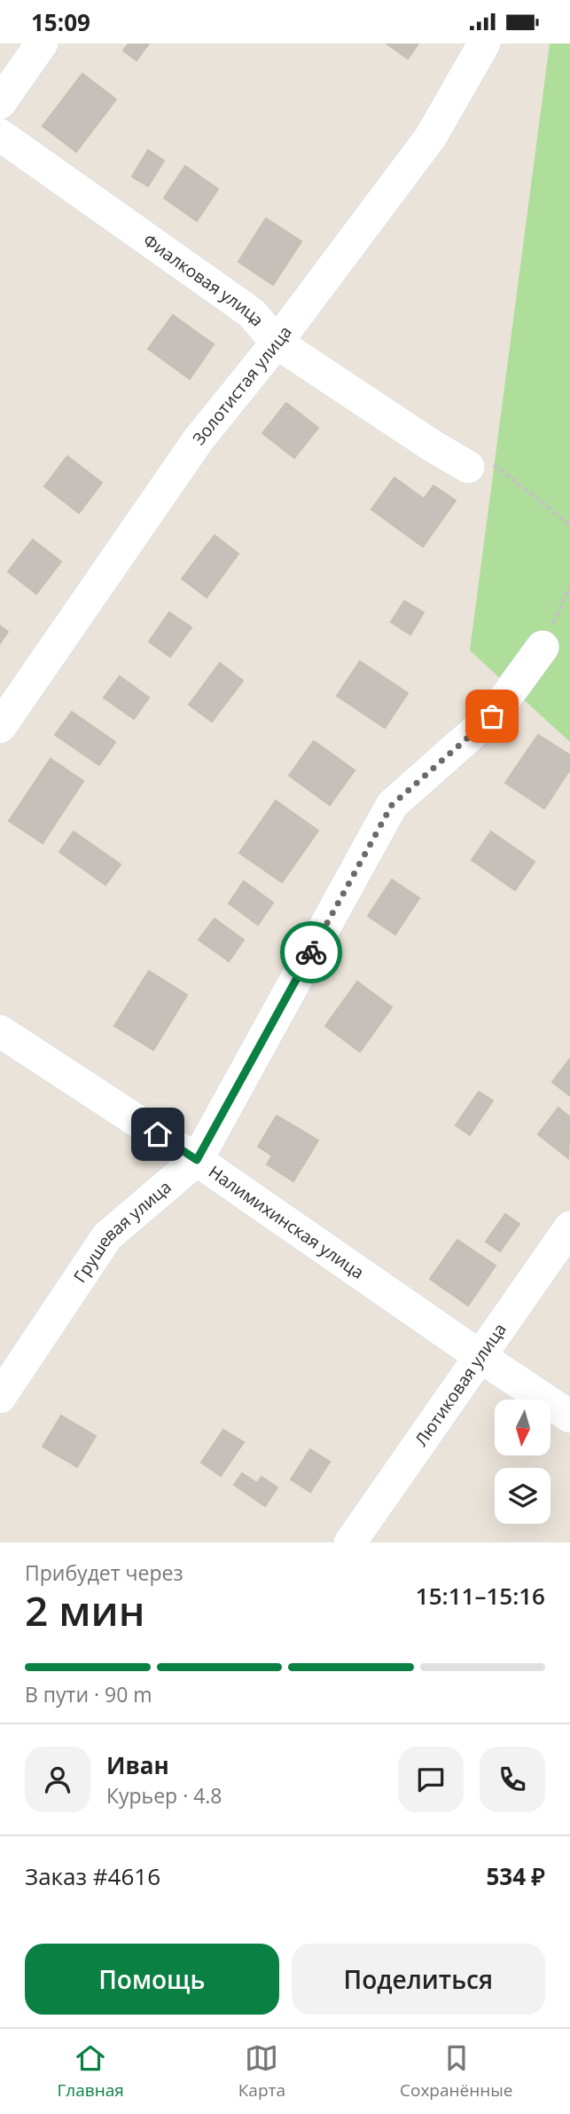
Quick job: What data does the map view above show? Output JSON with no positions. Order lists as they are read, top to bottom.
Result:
{
  "streets": {
    "street": [
      "Фиалковая улица",
      "Золотистая улица",
      "Налимихинская улица",
      "Грушевая улица",
      "Лютиковая улица"
    ]
  },
  "crossings": [
    ["Фиалковая улица", "Золотистая улица"],
    ["Налимихинская улица", "Грушевая улица"],
    ["Налимихинская улица", "Лютиковая улица"]
  ],
  "north": "bottom",
  "page": {
    "status": "15:09",
    "heading": ["2 мин", "Прибудет через", "15:11–15:16"],
    "panel": [
      "Иван",
      "Курьер · 4.8",
      "Заказ #4616",
      "534 ₽"
    ],
    "bar": "В пути · 90 m",
    "buttons": ["Помощь", "Поделиться"],
    "tabs": ["Главная", "Карта", "Сохранённые"]
  }
}
